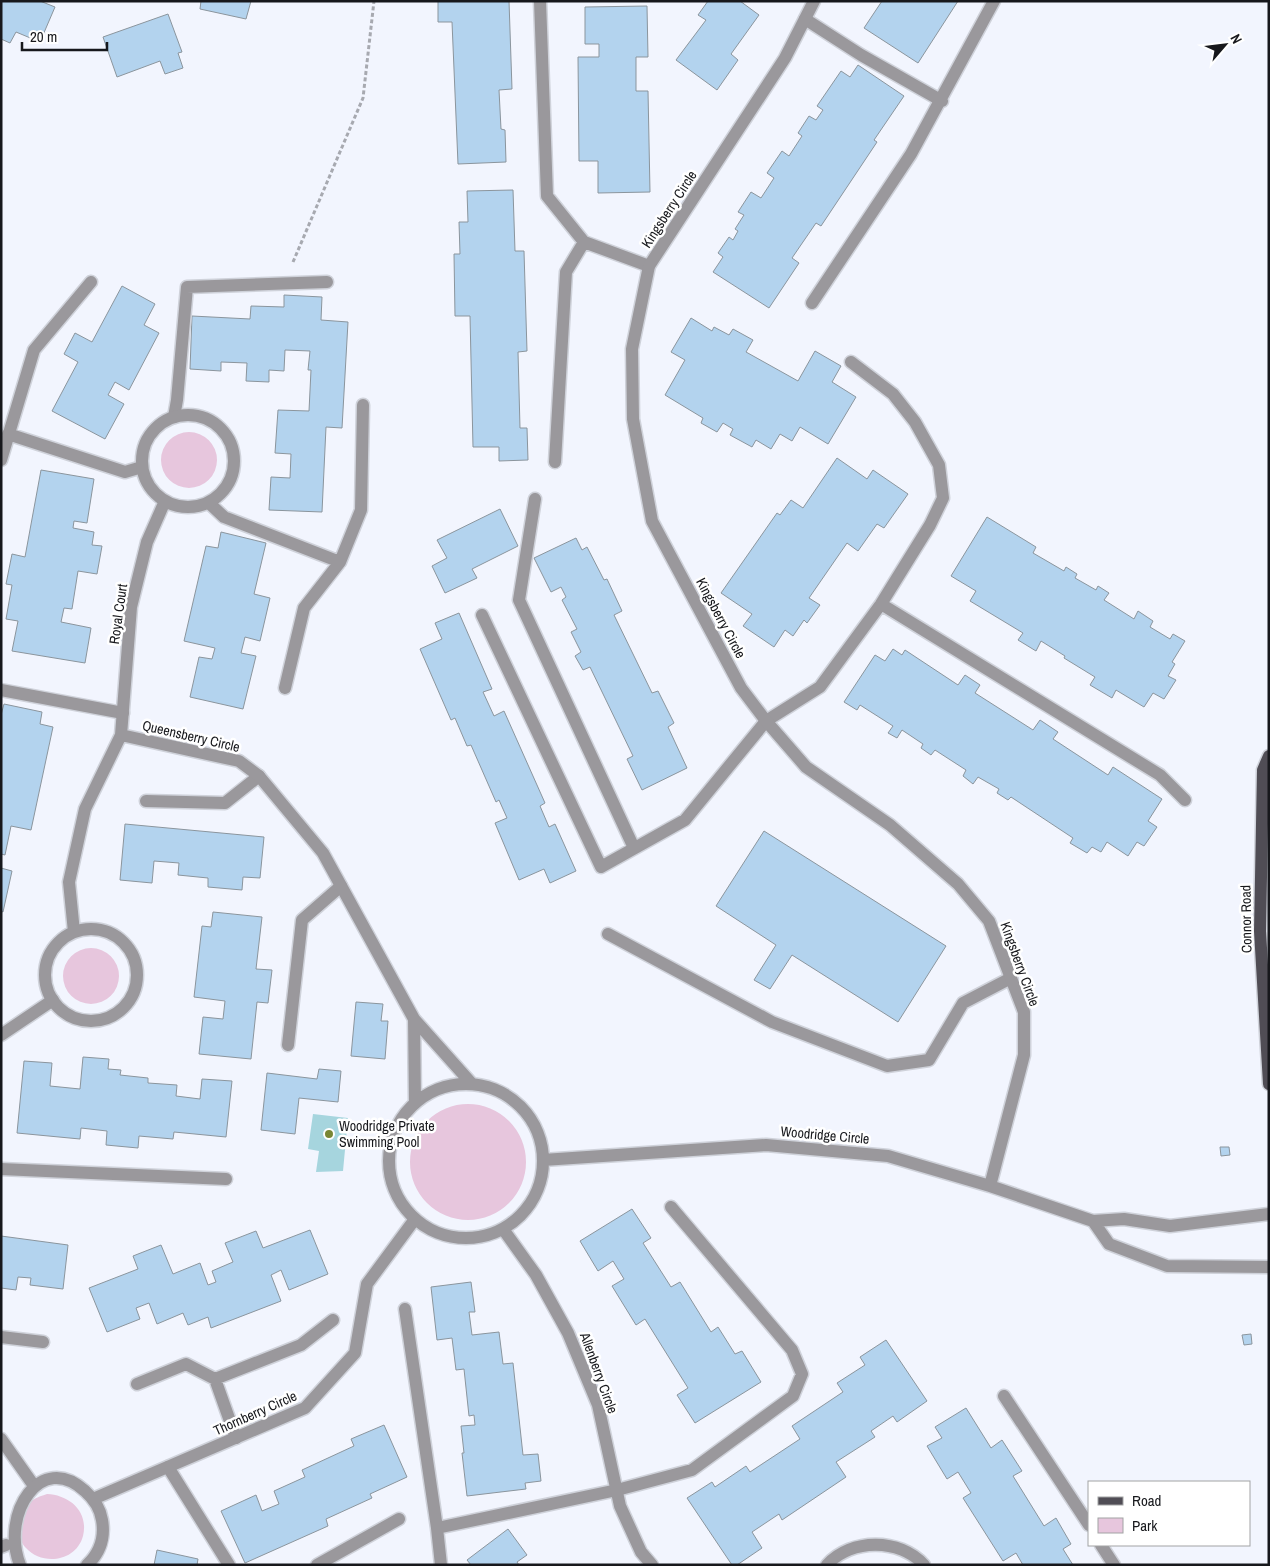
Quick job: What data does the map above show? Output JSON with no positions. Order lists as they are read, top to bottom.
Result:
{
  "streets": {
    "main road": ["Connor Road"],
    "street": [
      "Kingsberry Circle",
      "Royal Court",
      "Queensberry Circle",
      "Woodridge Circle",
      "Allenberry Circle",
      "Thornberry Circle"
    ]
  },
  "crossings": [
    ["Kingsberry Circle", "Woodridge Circle"],
    ["Royal Court", "Queensberry Circle"],
    ["Queensberry Circle", "Woodridge Circle"],
    ["Queensberry Circle", "Allenberry Circle"],
    ["Queensberry Circle", "Thornberry Circle"],
    ["Woodridge Circle", "Allenberry Circle"],
    ["Woodridge Circle", "Thornberry Circle"],
    ["Allenberry Circle", "Thornberry Circle"]
  ],
  "places": ["Woodridge Private Swimming Pool"],
  "legend": ["Road", "Park"],
  "scale_bar": "20 m",
  "north": "top right"
}
